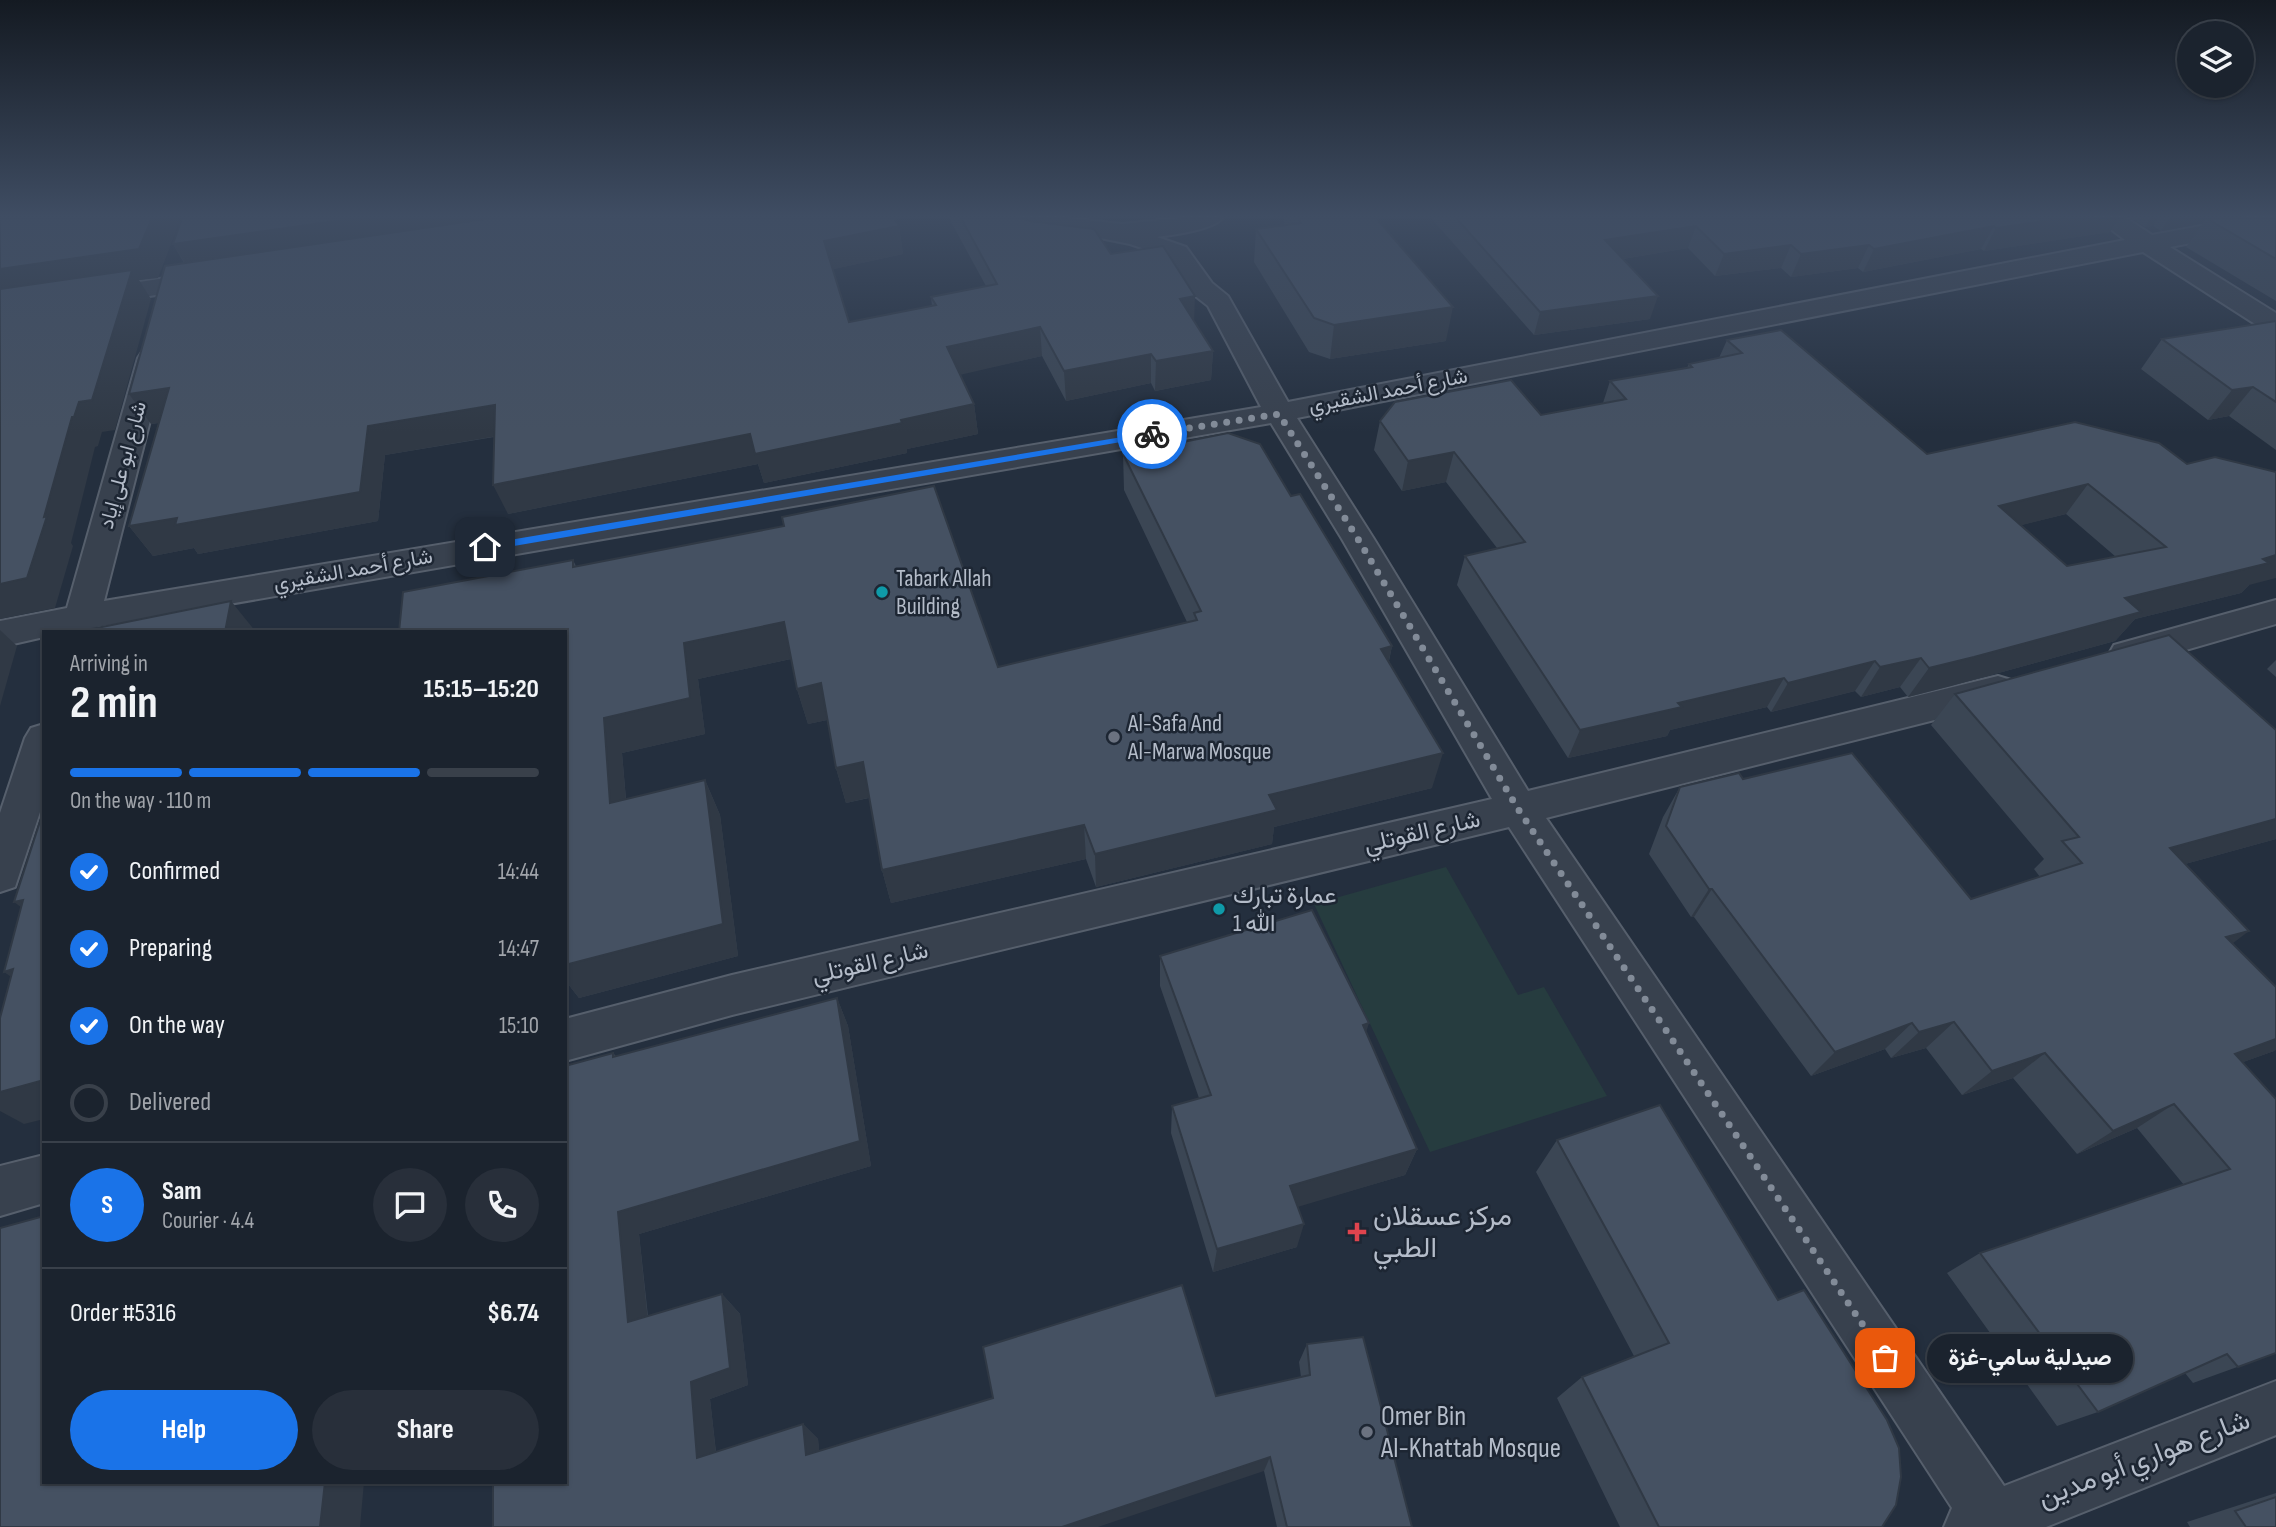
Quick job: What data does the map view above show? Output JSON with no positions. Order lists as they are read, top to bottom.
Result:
{
  "streets": {
    "street": [
      "شارع أحمد الشقيري",
      "شارع ابو على إياد",
      "شارع القوتلي",
      "شارع هواري أبو مدين"
    ]
  },
  "crossings": [
    ["شارع أحمد الشقيري", "شارع ابو على إياد"]
  ],
  "places": {
    "other": [
      "Tabark Allah Building",
      "Al-Safa And Al-Marwa Mosque",
      "عمارة تبارك الله 1",
      "صيدلية سامي-غزة",
      "Omer Bin Al-Khattab Mosque"
    ],
    "health": ["مركز عسقلان الطبي"]
  },
  "page": {
    "heading": ["2 min", "Arriving in", "15:15–15:20"],
    "panel": [
      "Sam",
      "Courier · 4.4",
      "Order #5316",
      "$6.74"
    ],
    "bar": "On the way · 110 m",
    "list": [
      ["Confirmed", "14:44"],
      ["Preparing", "14:47"],
      ["On the way", "15:10"],
      "Delivered"
    ],
    "round": "S",
    "bubble": "صيدلية سامي-غزة",
    "buttons": ["Help", "Share"]
  }
}
